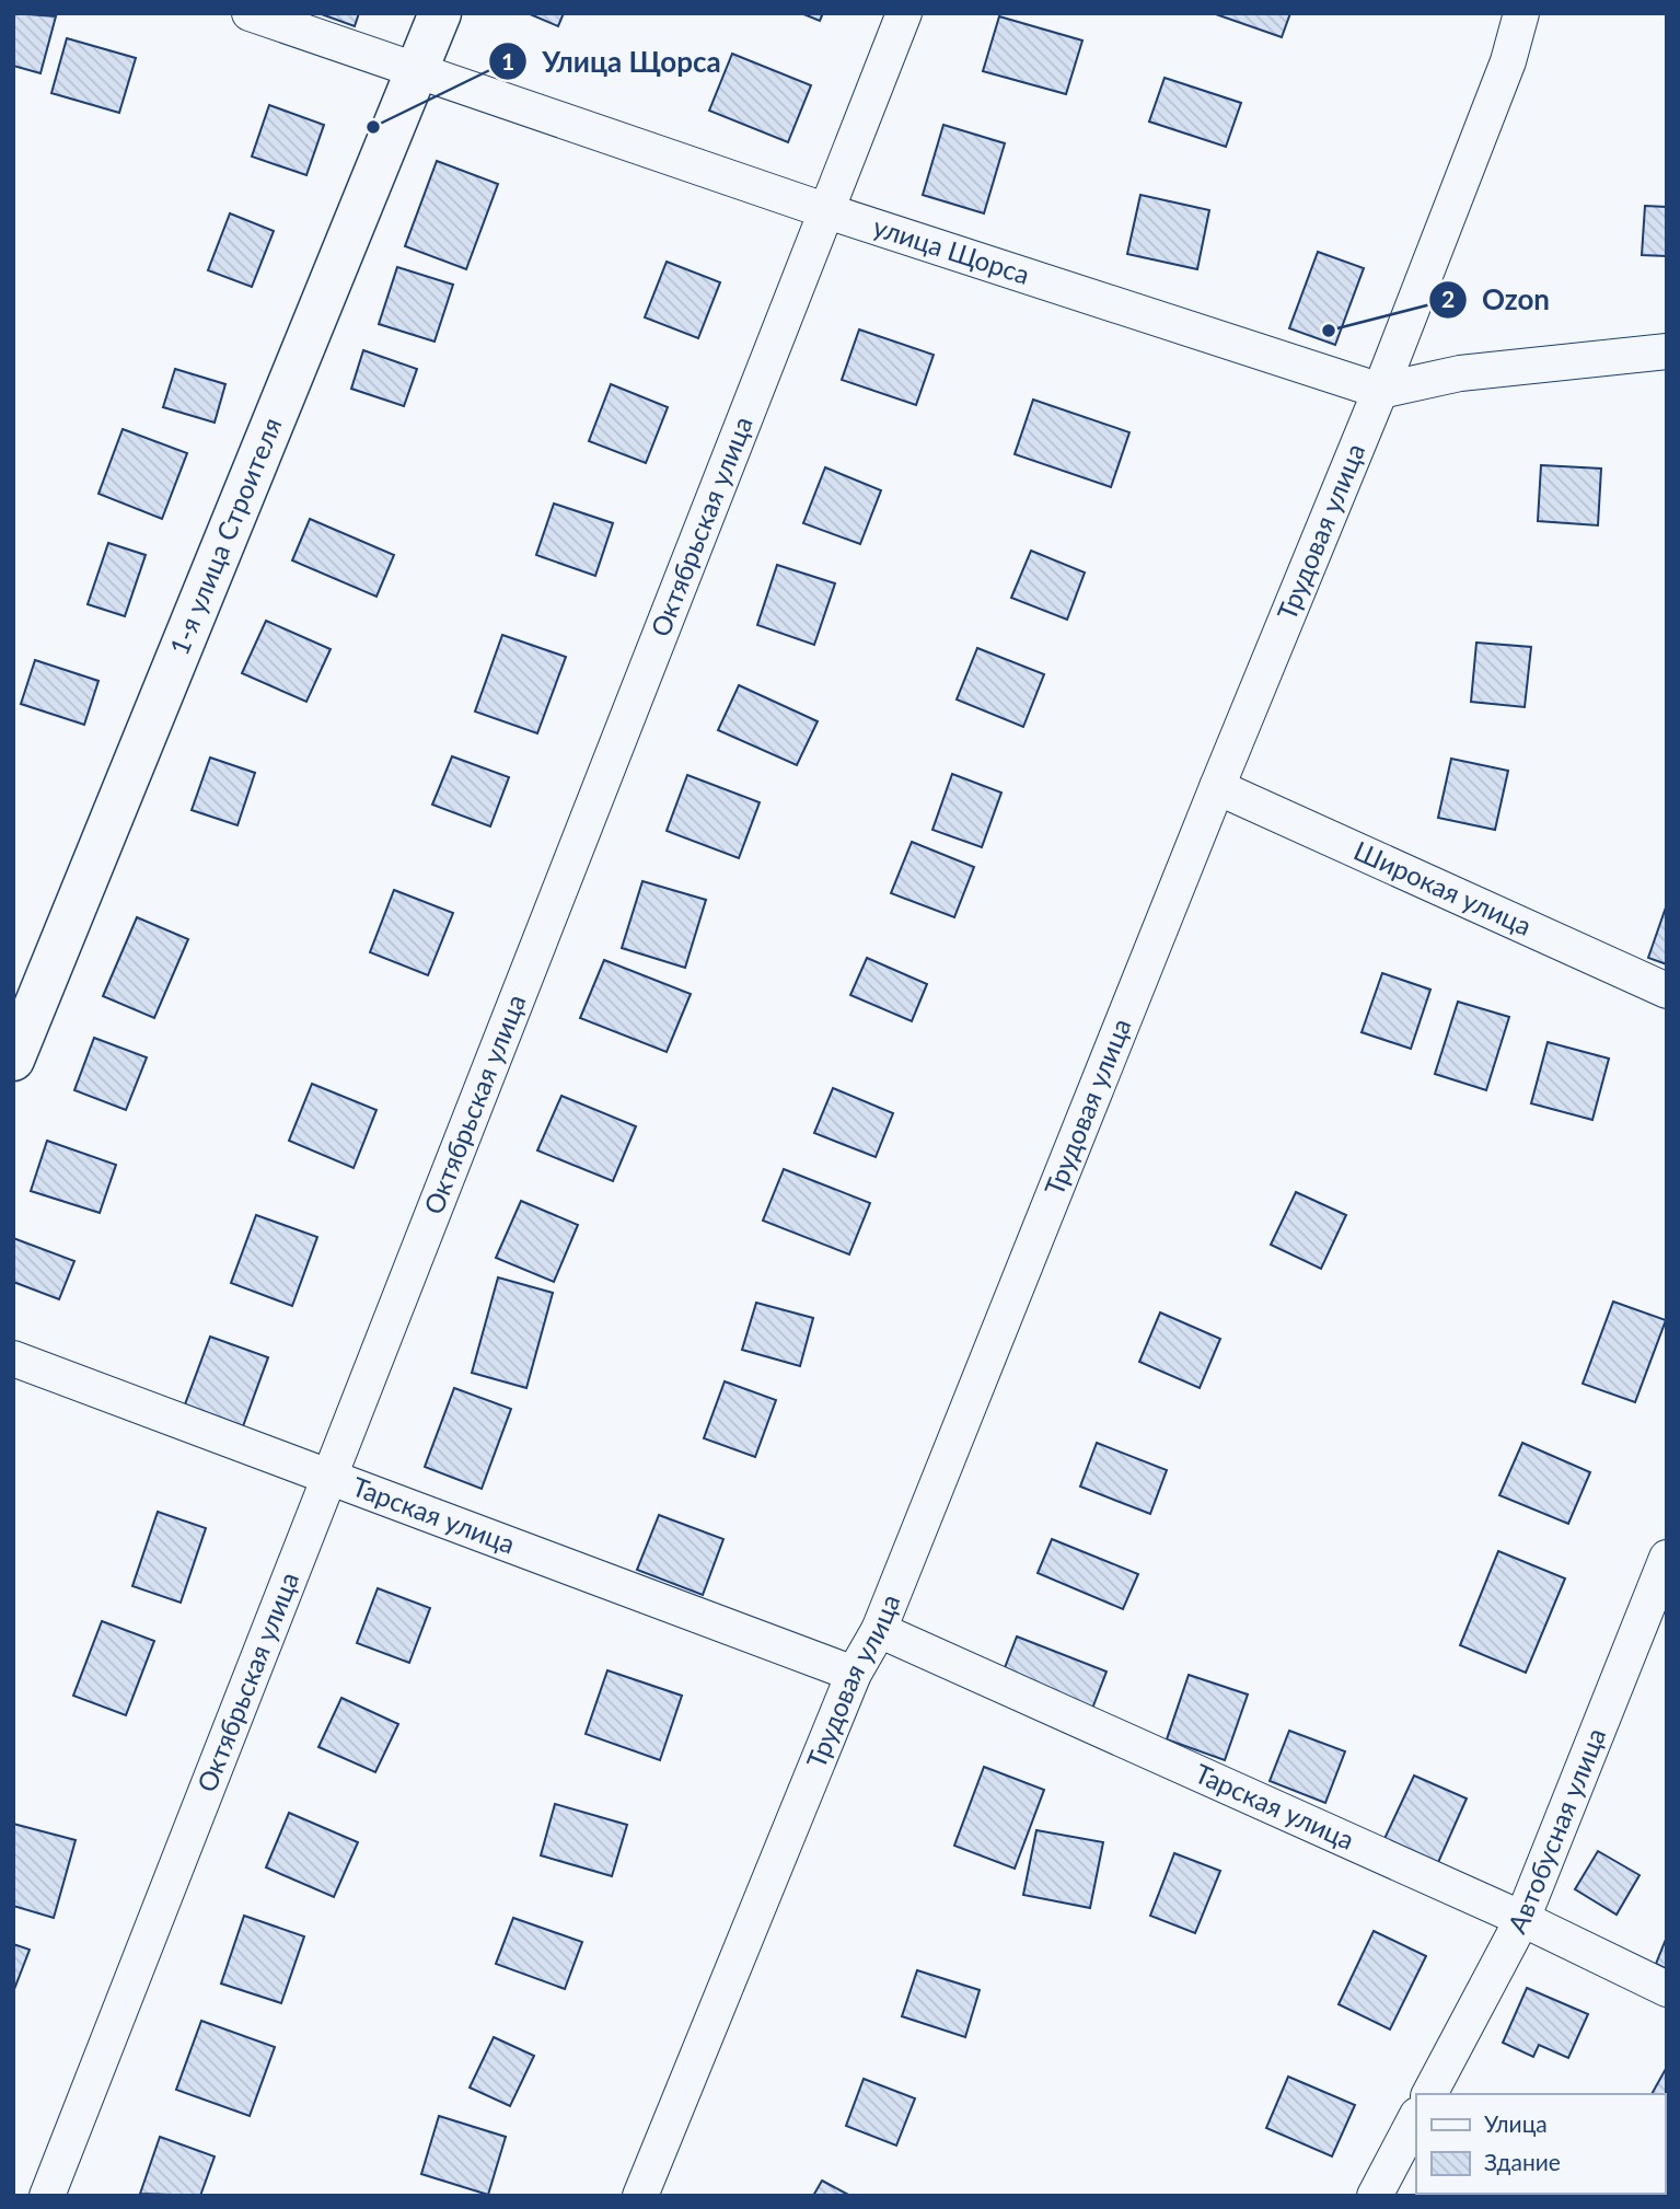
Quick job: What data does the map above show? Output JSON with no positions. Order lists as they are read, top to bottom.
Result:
{
  "streets": {
    "street": [
      "улица Щорса",
      "Октябрьская улица",
      "Трудовая улица",
      "1-я улица Строителя",
      "Широкая улица",
      "Тарская улица",
      "Автобусная улица"
    ]
  },
  "crossings": [
    ["улица Щорса", "Октябрьская улица"],
    ["улица Щорса", "Трудовая улица"],
    ["улица Щорса", "1-я улица Строителя"],
    ["Октябрьская улица", "Тарская улица"],
    ["Трудовая улица", "Широкая улица"],
    ["Трудовая улица", "Тарская улица"],
    ["Тарская улица", "Автобусная улица"]
  ],
  "places": ["Улица Щорса", "Ozon"],
  "legend": ["Улица", "Здание"]
}
